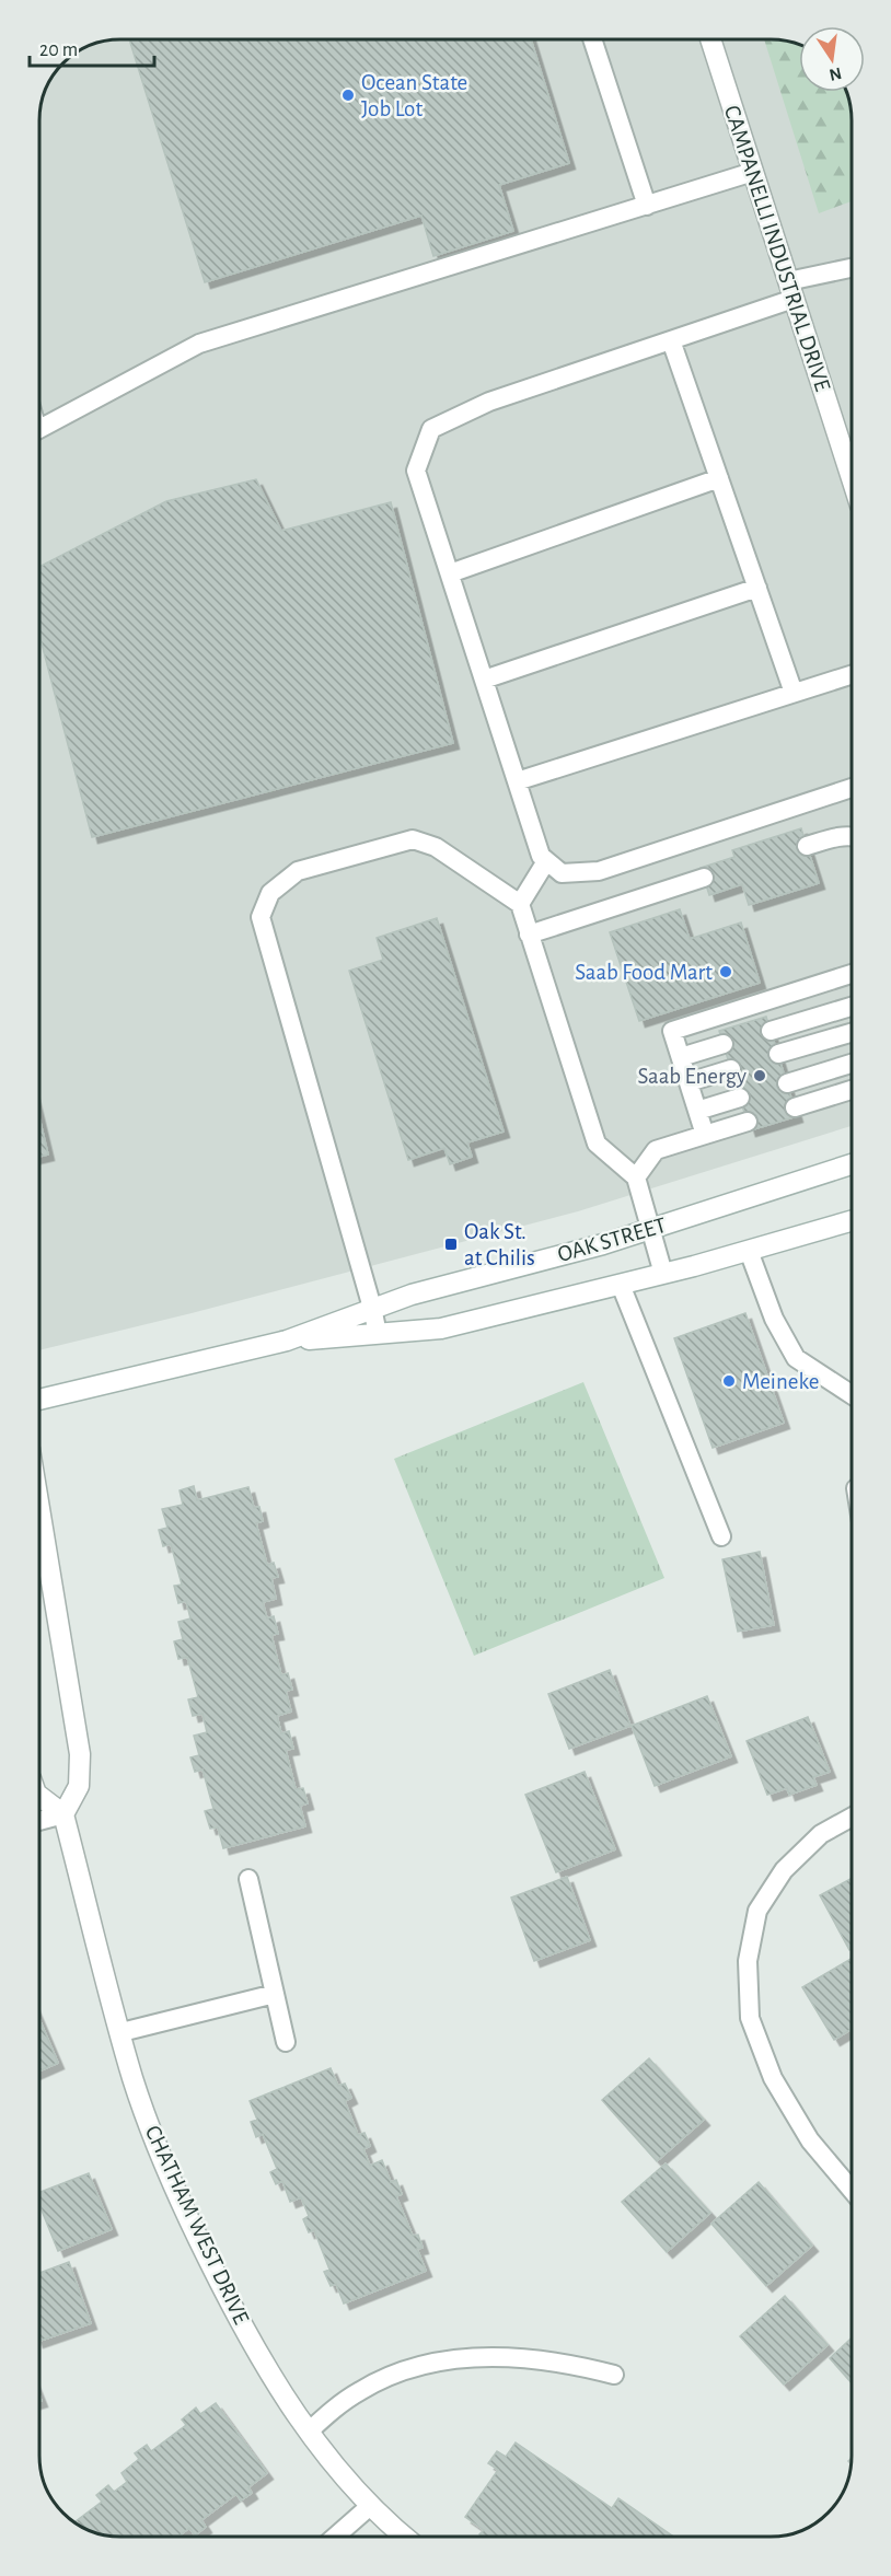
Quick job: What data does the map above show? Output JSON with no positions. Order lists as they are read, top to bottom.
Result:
{
  "streets": {
    "street": ["CAMPANELLI INDUSTRIAL DRIVE", "OAK STREET", "CHATHAM WEST DRIVE"]
  },
  "places": {
    "other": [
      "Ocean State Job Lot",
      "Saab Food Mart",
      "Saab Energy",
      "Meineke"
    ],
    "transit": ["Oak St. at Chilis"]
  },
  "scale_bar": "20 m",
  "north": "bottom"
}
